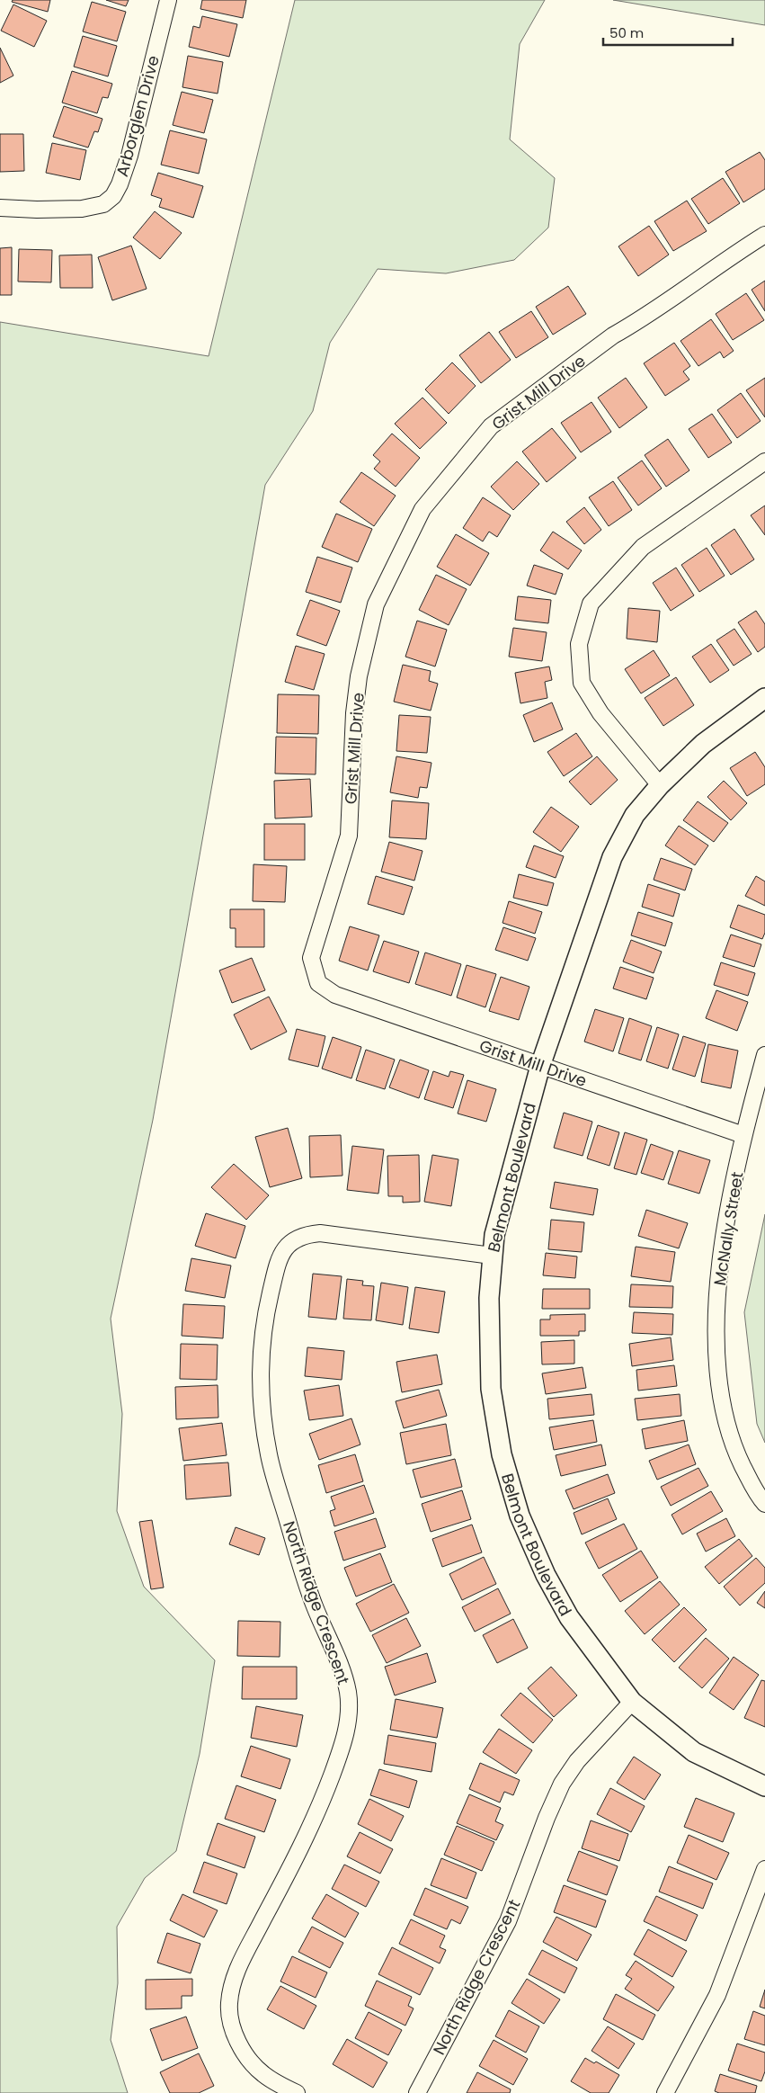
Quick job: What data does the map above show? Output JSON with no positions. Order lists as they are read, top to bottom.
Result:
{
  "streets": {
    "street": [
      "Arborglen Drive",
      "Grist Mill Drive",
      "Belmont Boulevard",
      "McNally Street",
      "North Ridge Crescent"
    ]
  },
  "crossings": [
    ["Grist Mill Drive", "Belmont Boulevard"],
    ["Grist Mill Drive", "McNally Street"],
    ["Belmont Boulevard", "North Ridge Crescent"]
  ],
  "scale_bar": "50 m"
}
